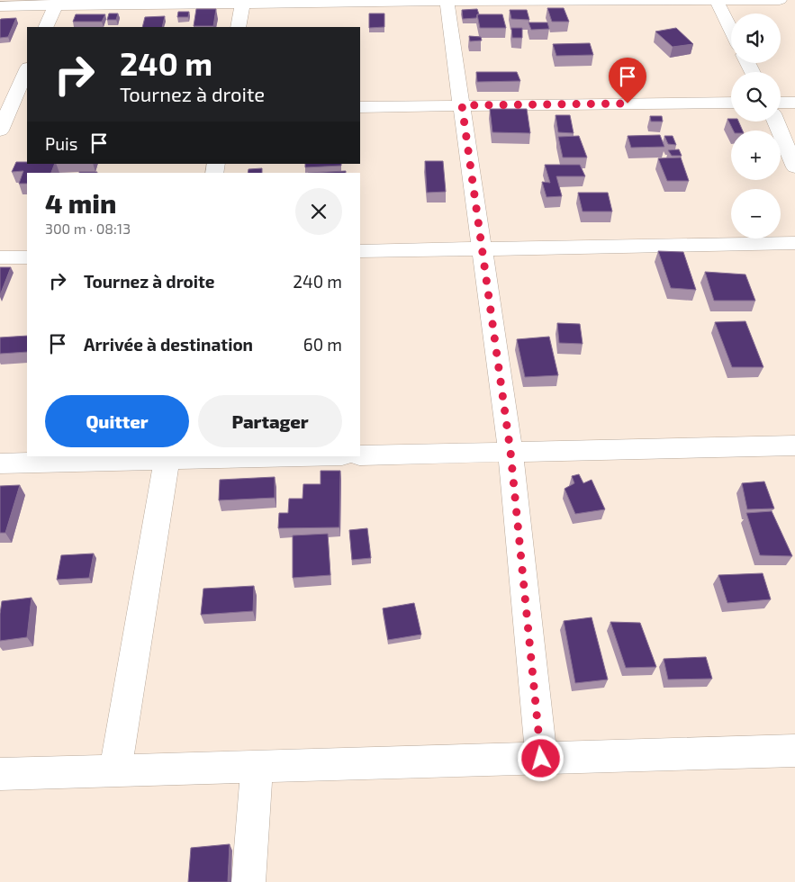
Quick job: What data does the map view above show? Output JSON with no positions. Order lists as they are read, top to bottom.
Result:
{
  "page": {
    "map_buttons": ["+", "−"],
    "turn": ["240 m", "Tournez à droite"],
    "then": "Puis",
    "heading": ["4 min", "300 m · 08:13"],
    "list": [
      {
        "name": "Tournez à droite",
        "value": "240 m"
      },
      {
        "name": "Arrivée à destination",
        "value": "60 m"
      }
    ],
    "buttons": ["Quitter", "Partager"]
  }
}
